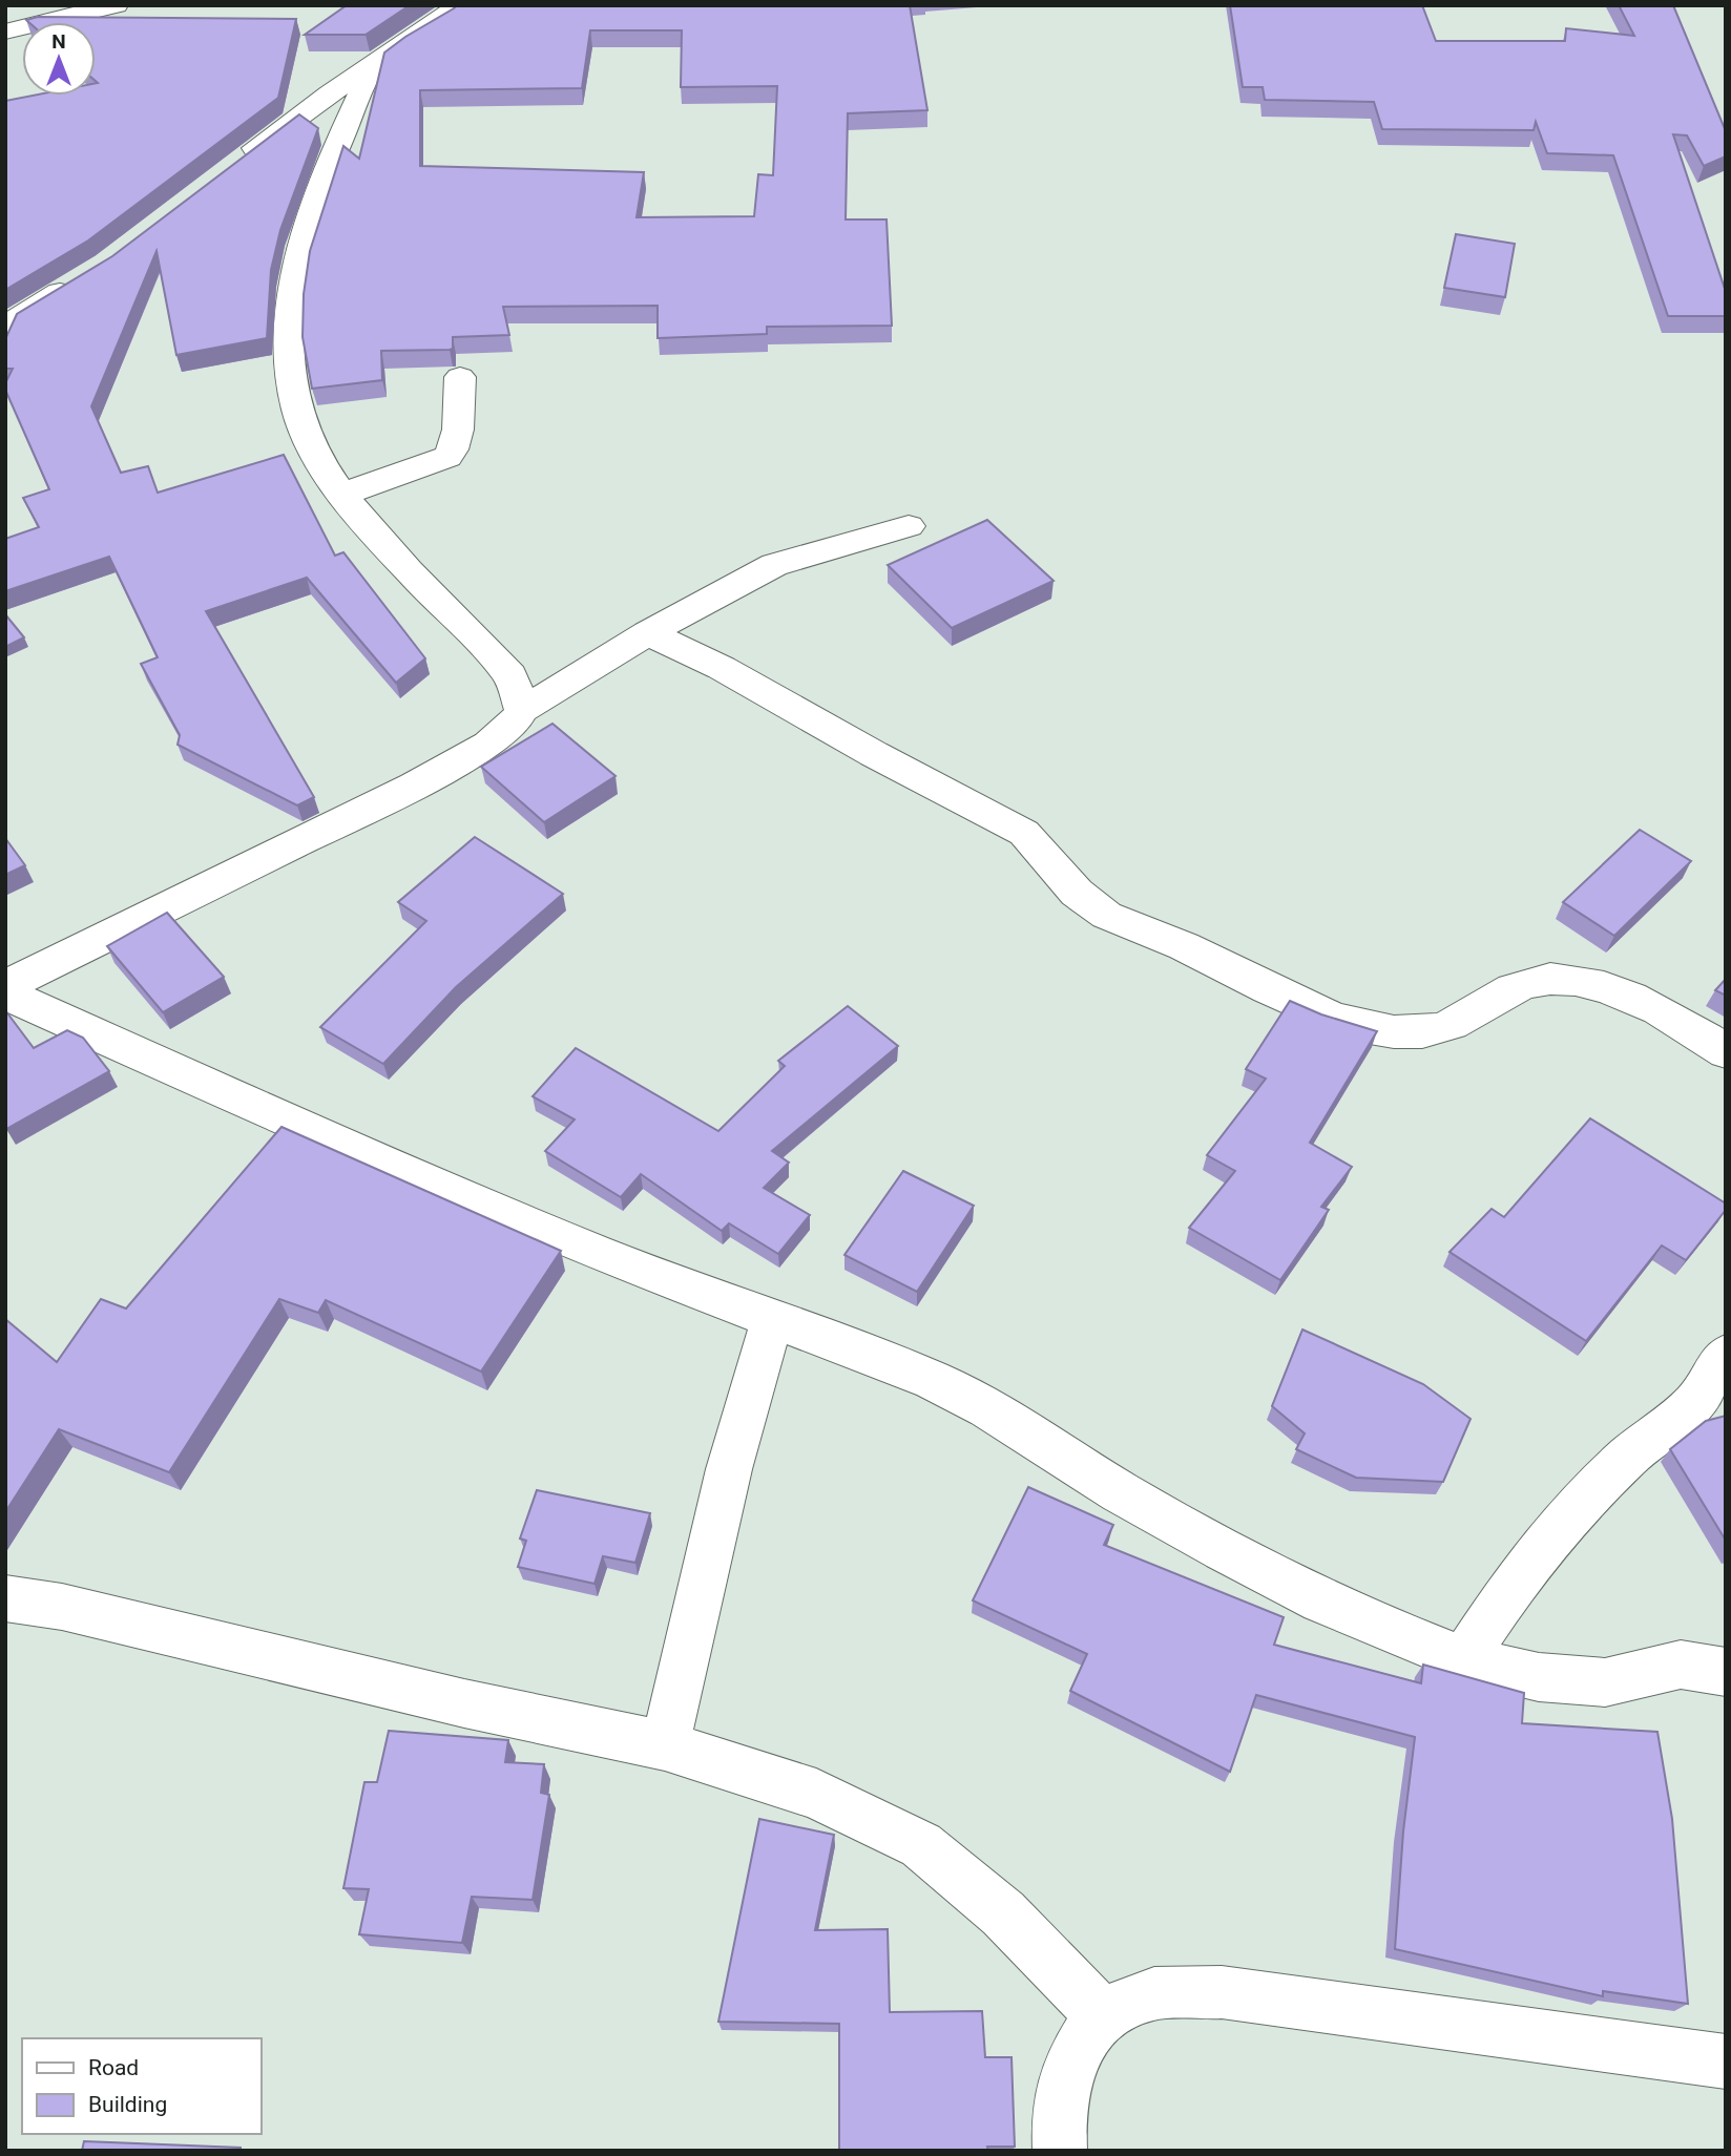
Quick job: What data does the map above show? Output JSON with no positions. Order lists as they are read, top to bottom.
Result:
{
  "legend": ["Road", "Building"],
  "north": "top"
}
